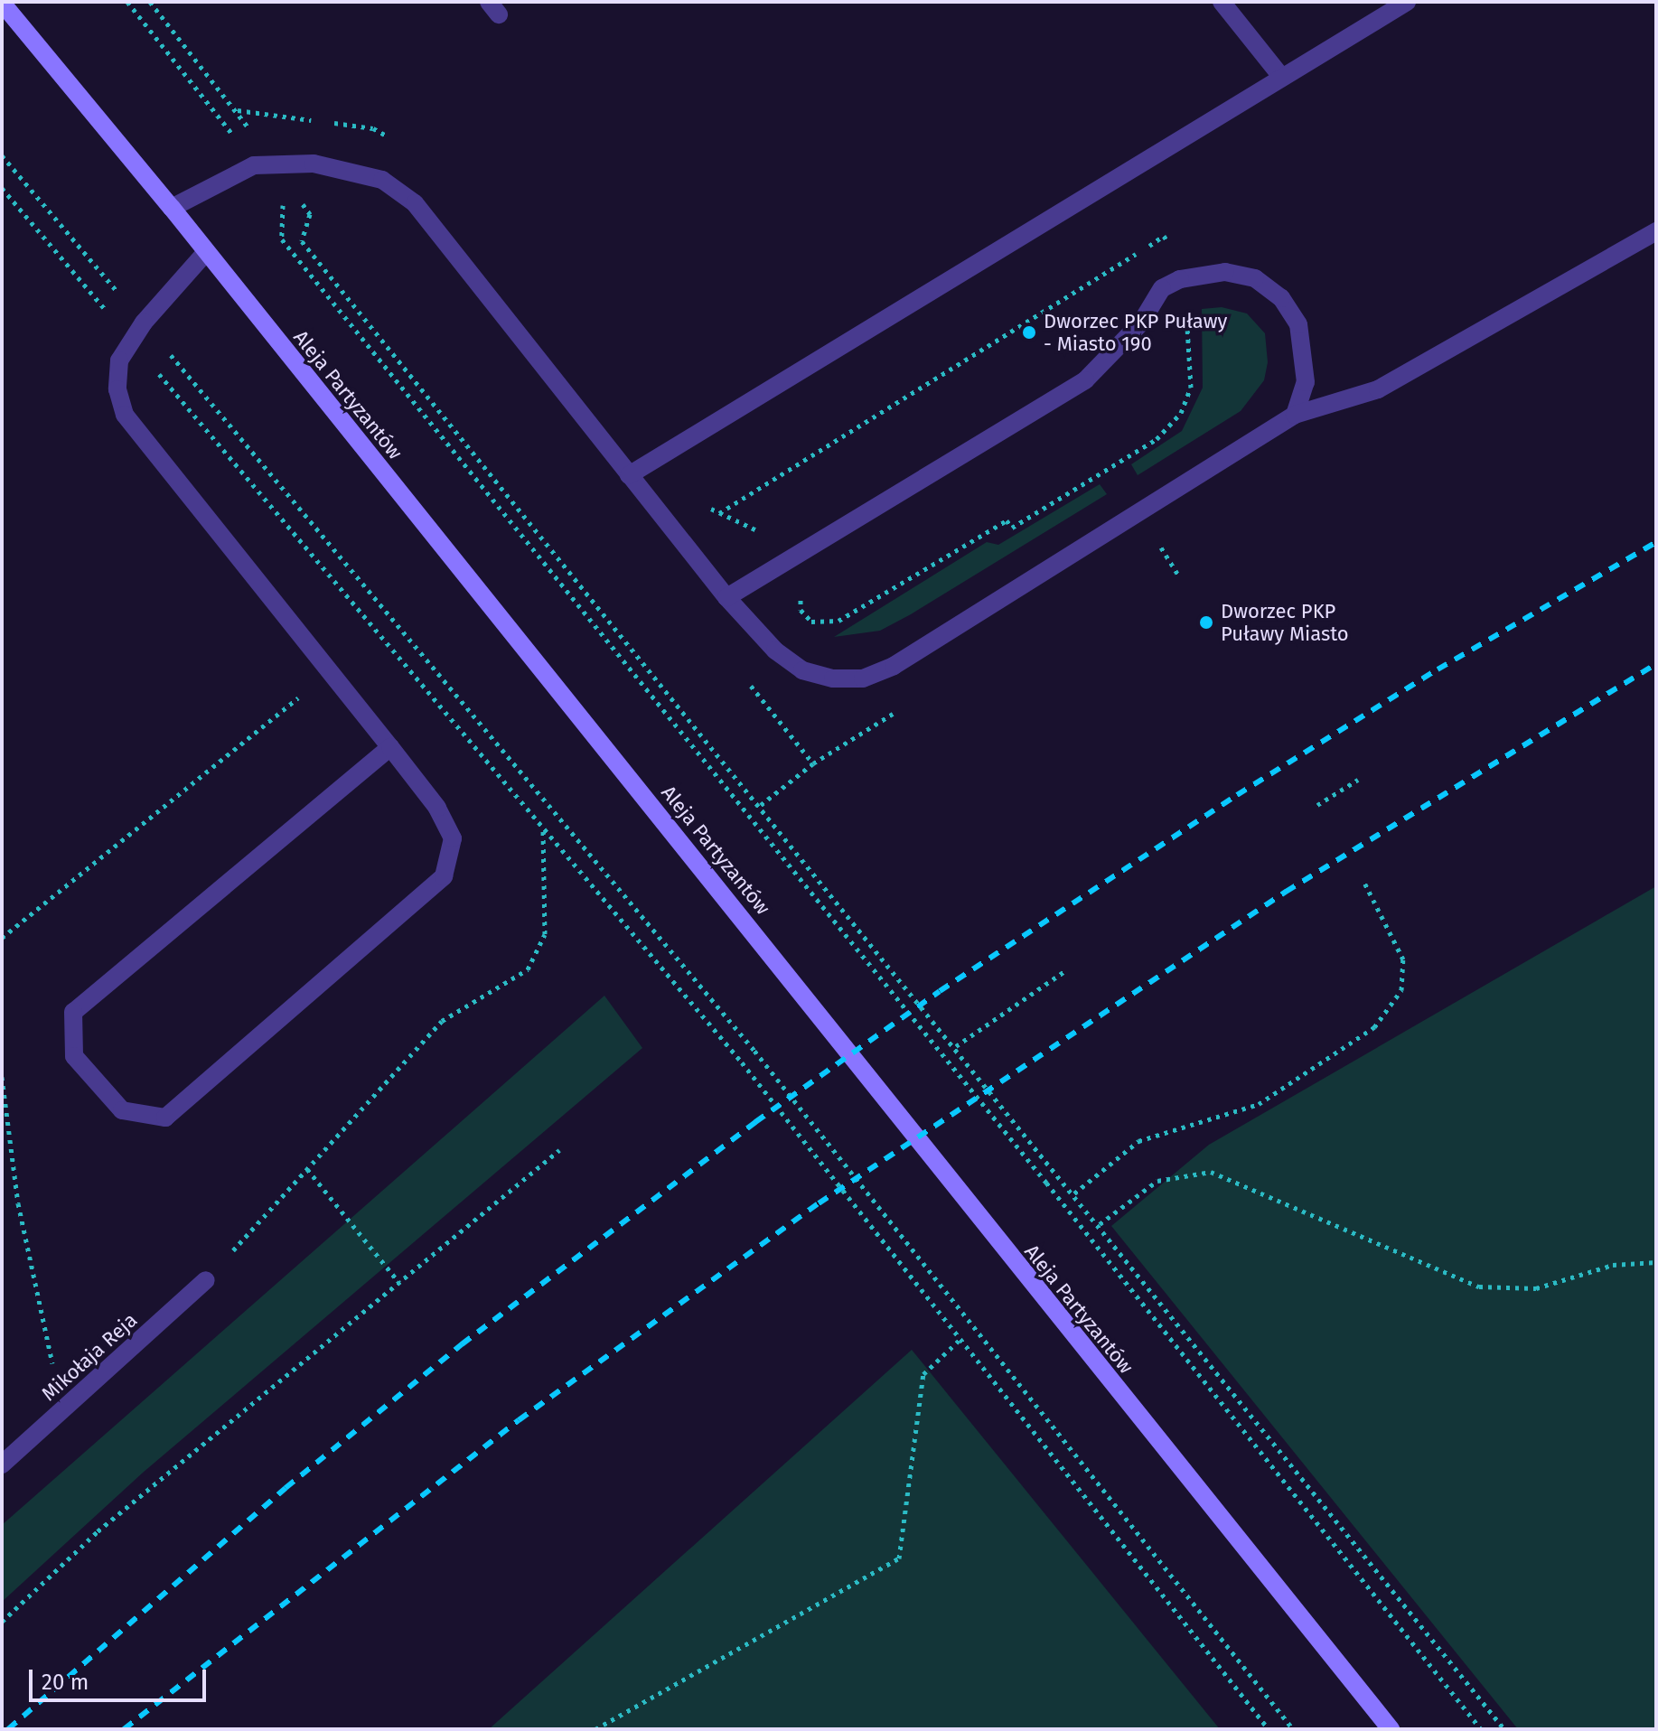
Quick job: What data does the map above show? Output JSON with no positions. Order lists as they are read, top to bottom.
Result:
{
  "streets": {
    "main road": ["Aleja Partyzantów"],
    "street": ["Mikołaja Reja"]
  },
  "places": ["Dworzec PKP Puławy - Miasto 190", "Dworzec PKP Puławy Miasto"],
  "scale_bar": "20 m"
}
